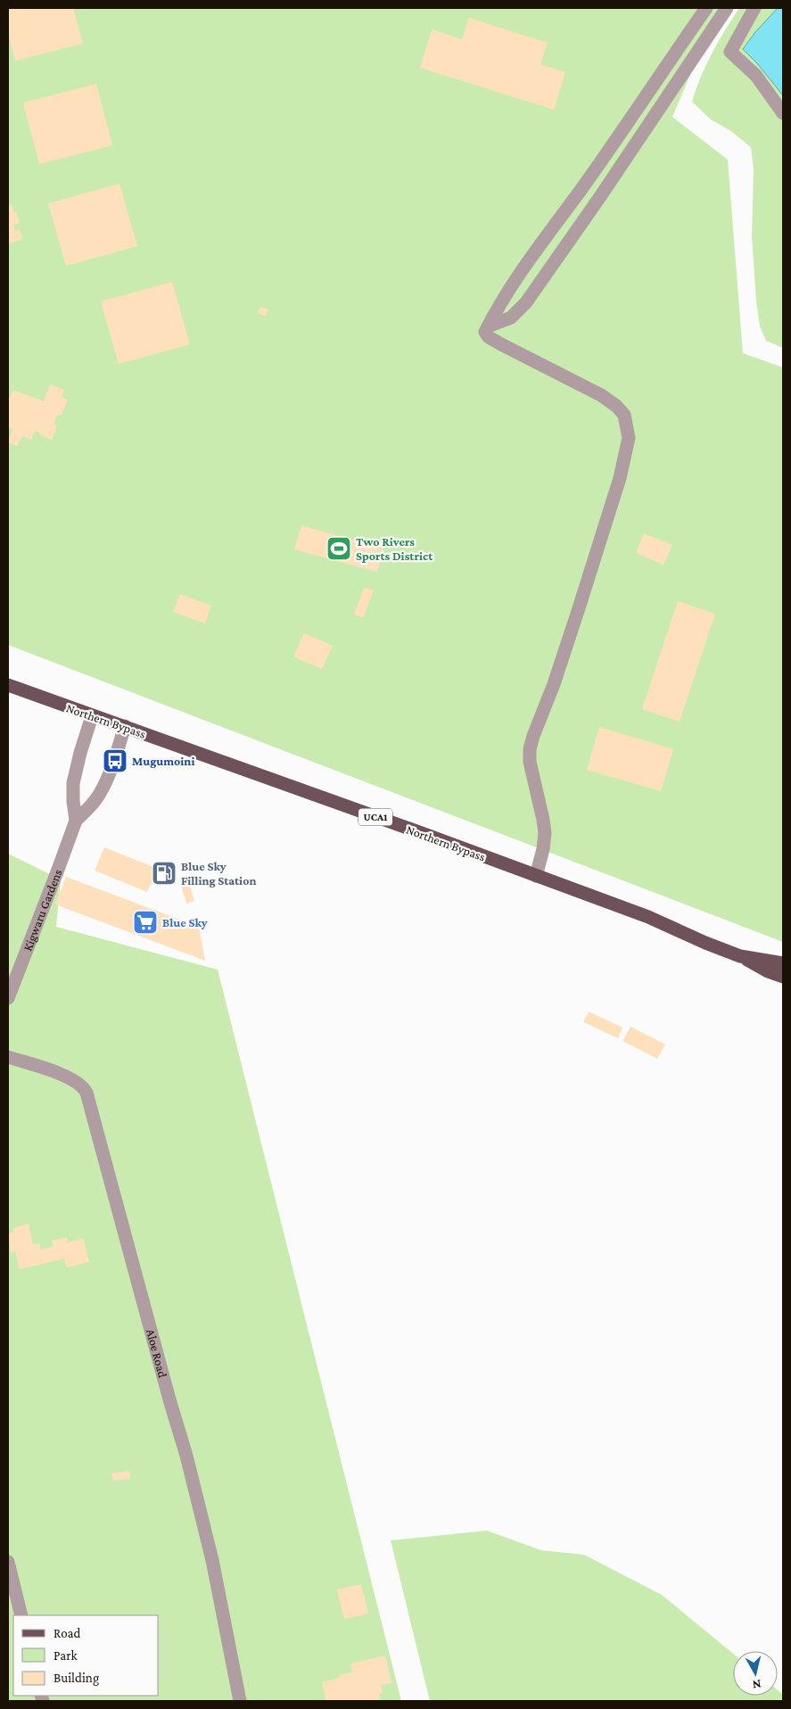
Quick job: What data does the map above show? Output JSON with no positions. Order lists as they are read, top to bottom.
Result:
{
  "streets": {
    "main road": ["Northern Bypass", "UCA1"],
    "street": ["Kigwaru Gardens", "Aloe Road"]
  },
  "crossings": [
    ["Northern Bypass", "UCA1"],
    ["Northern Bypass", "Kigwaru Gardens"]
  ],
  "places": {
    "sports": ["Two Rivers Sports District"],
    "bus stop": ["Mugumoini"],
    "fuel station": ["Blue Sky Filling Station"],
    "supermarket": ["Blue Sky"]
  },
  "legend": ["Road", "Park", "Building"],
  "north": "bottom"
}
